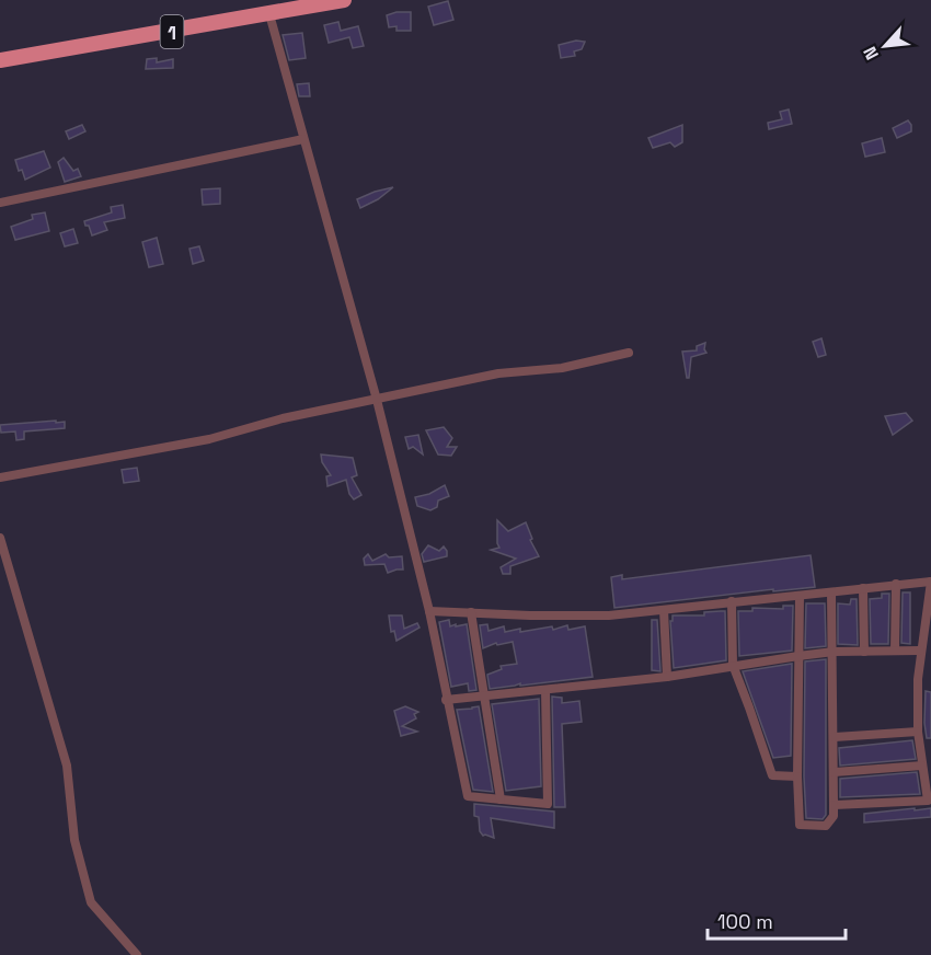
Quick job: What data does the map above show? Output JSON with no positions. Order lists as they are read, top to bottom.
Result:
{
  "streets": {
    "highway": ["1"]
  },
  "scale_bar": "100 m",
  "north": "bottom left"
}
